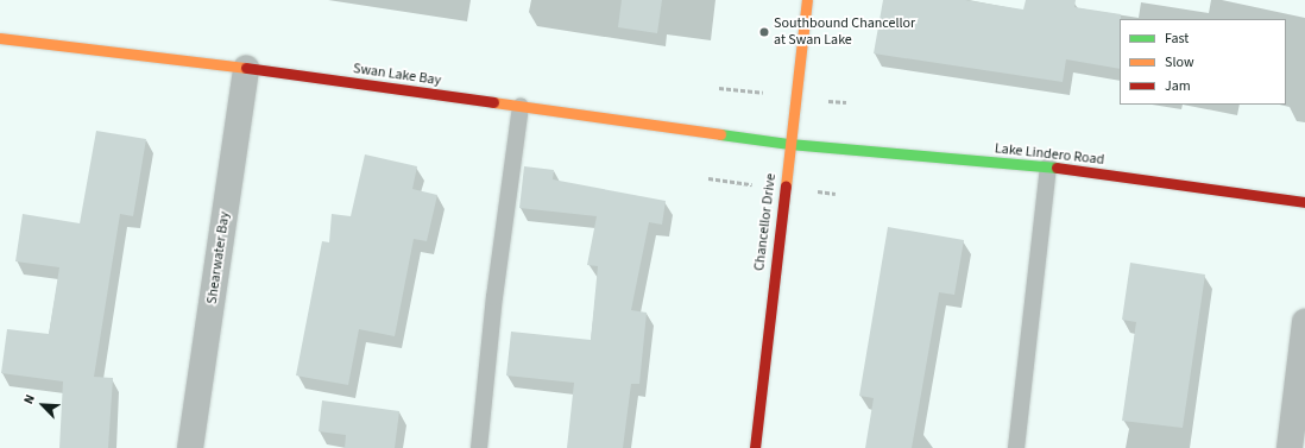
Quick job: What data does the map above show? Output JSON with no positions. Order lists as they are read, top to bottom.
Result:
{
  "streets": {
    "street": [
      "Swan Lake Bay",
      "Lake Lindero Road",
      "Chancellor Drive",
      "Shearwater Bay"
    ]
  },
  "crossings": [
    ["Swan Lake Bay", "Lake Lindero Road"],
    ["Swan Lake Bay", "Chancellor Drive"],
    ["Swan Lake Bay", "Shearwater Bay"],
    ["Lake Lindero Road", "Chancellor Drive"]
  ],
  "places": ["Southbound Chancellor at Swan Lake"],
  "legend": ["Fast", "Slow", "Jam"],
  "north": "top left"
}
